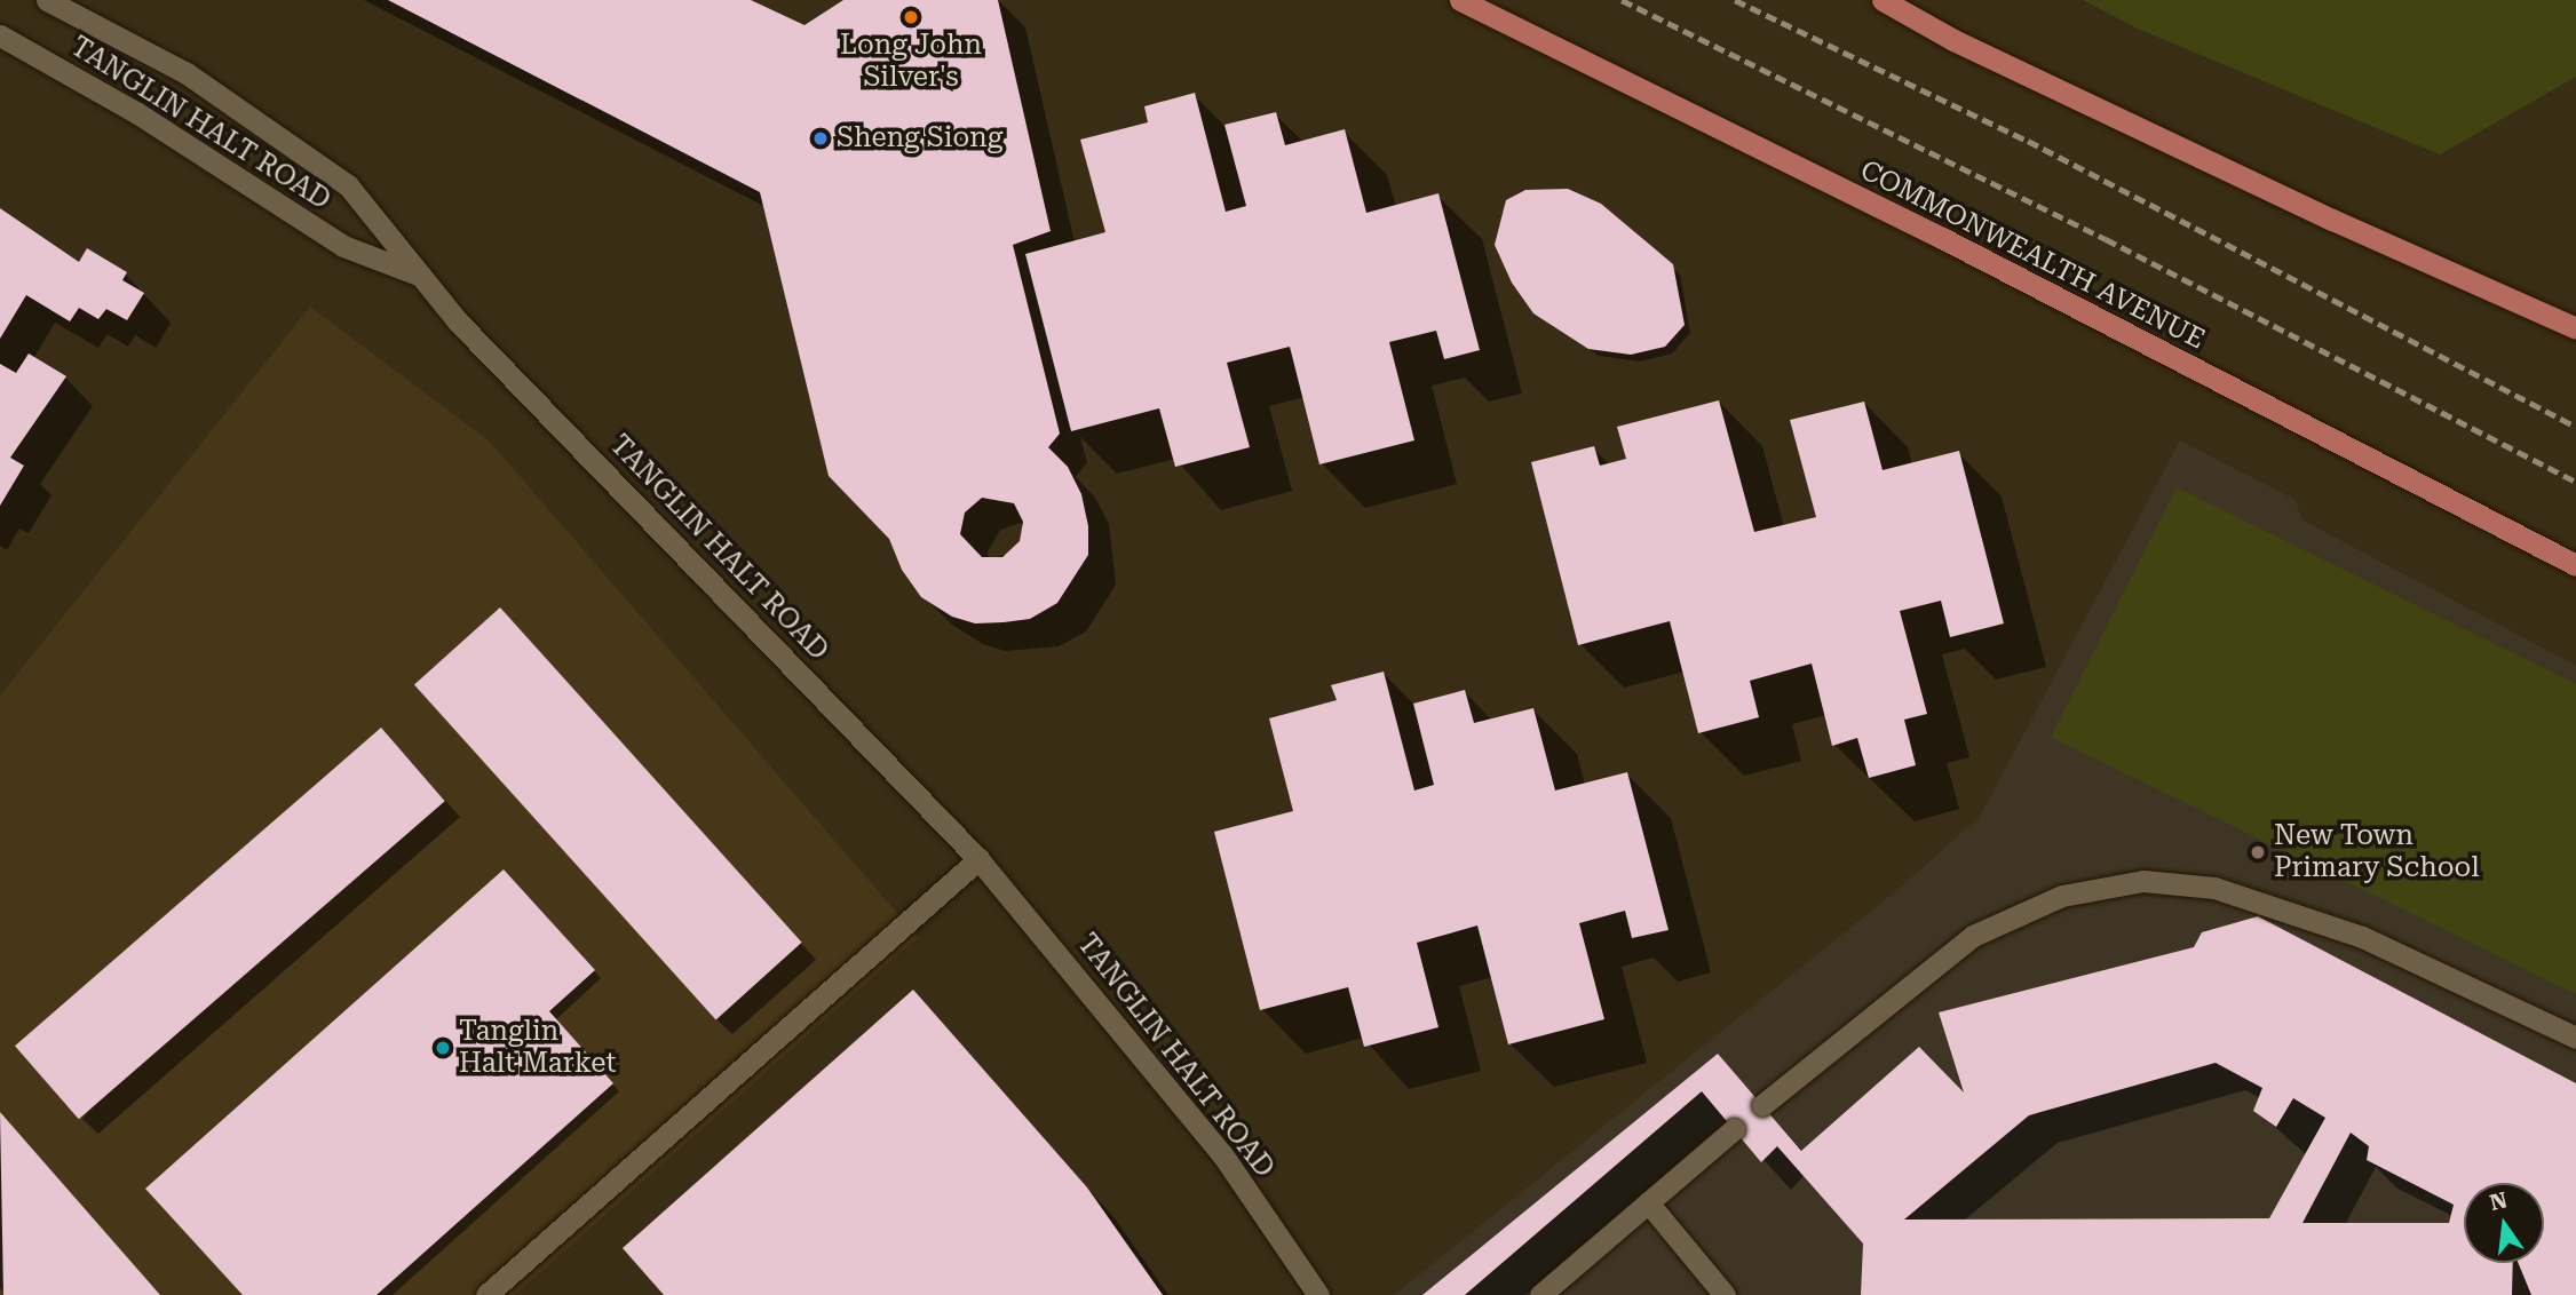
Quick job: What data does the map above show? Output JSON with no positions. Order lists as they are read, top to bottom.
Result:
{
  "streets": {
    "main road": ["COMMONWEALTH AVENUE"],
    "street": ["TANGLIN HALT ROAD"]
  },
  "places": [
    "Long John Silver's",
    "Sheng Siong",
    "New Town Primary School",
    "Tanglin Halt Market"
  ],
  "north": "top"
}
